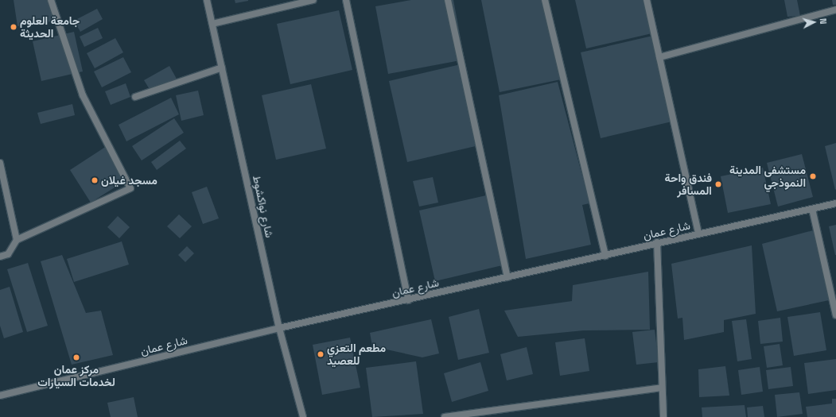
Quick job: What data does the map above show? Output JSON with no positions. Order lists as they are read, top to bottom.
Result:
{
  "streets": {
    "street": ["شارع نواكشوط", "شارع عمان"]
  },
  "crossings": [
    ["شارع نواكشوط", "شارع عمان"]
  ],
  "places": [
    "جامعة العلوم الحديثة",
    "مستشفى المدينة النموذجي",
    "مسجد غيلان",
    "فندق واحة المسافر",
    "مطعم التعزي للعصيد",
    "مركز عمان لخدمات السيارات"
  ],
  "north": "right"
}
